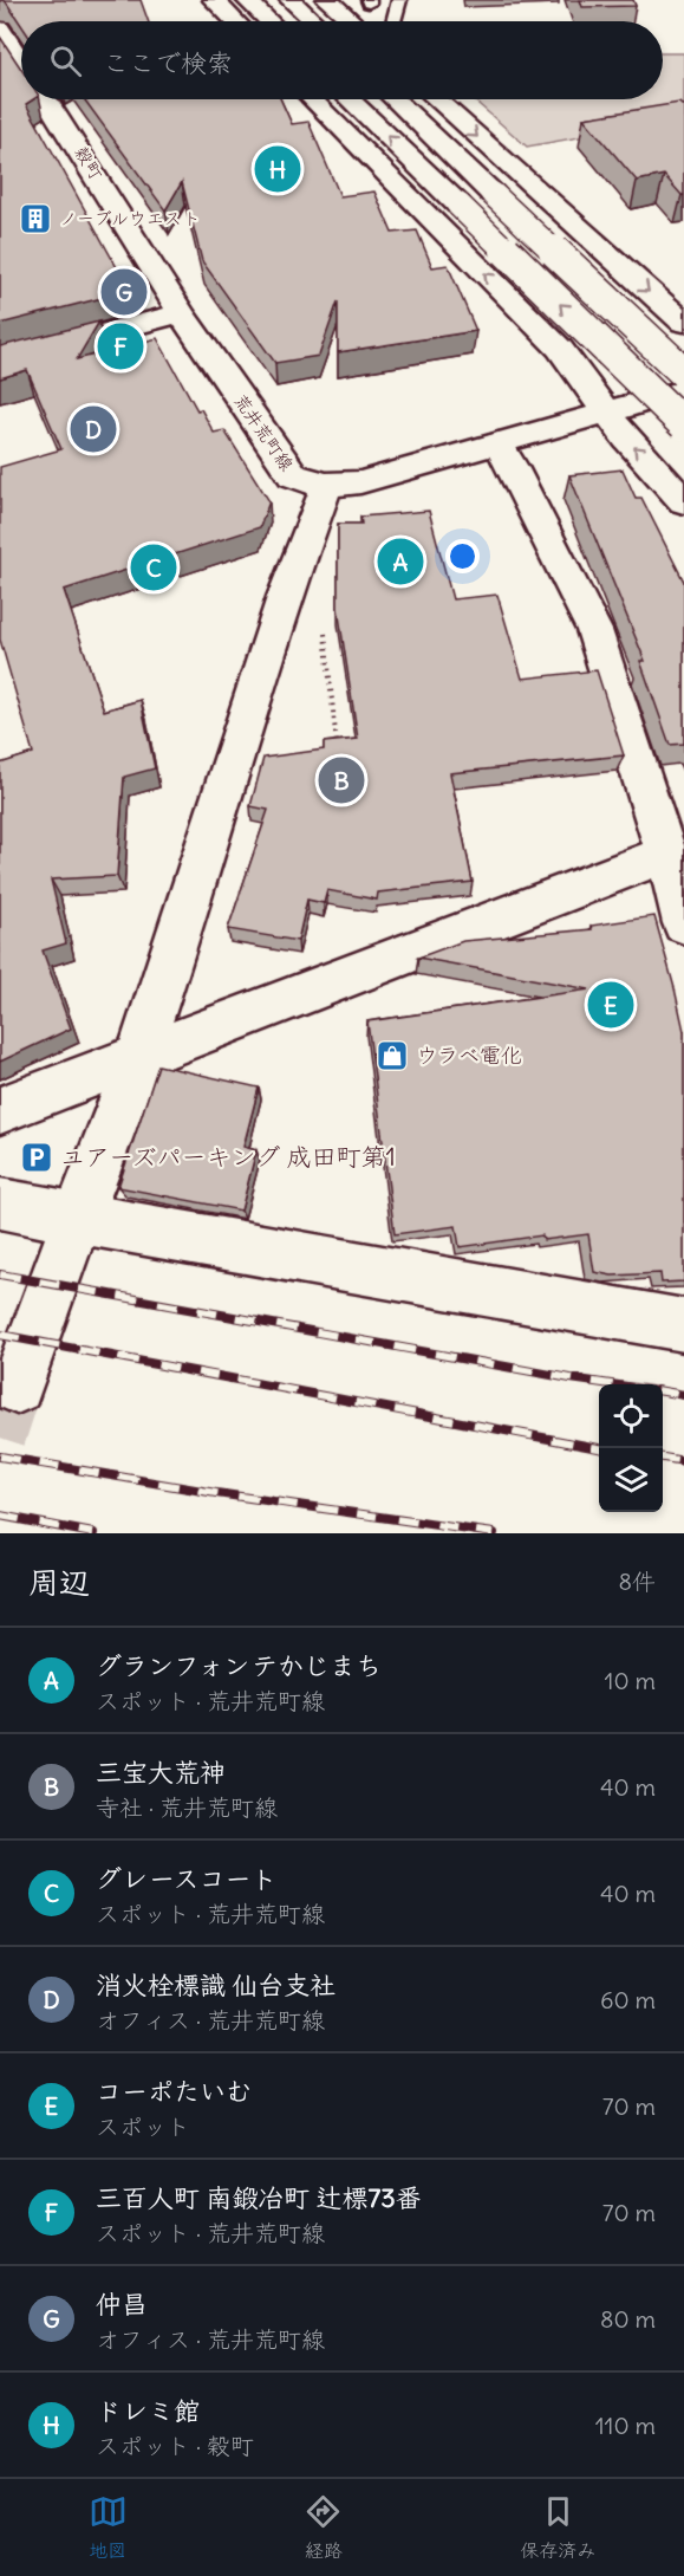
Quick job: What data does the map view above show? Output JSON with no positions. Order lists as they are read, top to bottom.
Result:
{
  "streets": {
    "street": ["穀町", "荒井荒町線"]
  },
  "crossings": [
    ["穀町", "荒井荒町線"]
  ],
  "places": {
    "building": ["ノーブルウエスト"],
    "shop": ["ウラベ電化"],
    "parking": ["ユアーズパーキング 成田町第1"]
  },
  "page": {
    "search": "ここで検索",
    "pins": [
      "H",
      "G",
      "F",
      "D",
      "A",
      "C",
      "B",
      "E"
    ],
    "heading": ["周辺", "8件"],
    "list": [
      {
        "mark": "A",
        "name": "グランフォンテかじまち",
        "note": "スポット · 荒井荒町線",
        "value": "10 m"
      },
      {
        "mark": "B",
        "name": "三宝大荒神",
        "note": "寺社 · 荒井荒町線",
        "value": "40 m"
      },
      {
        "mark": "C",
        "name": "グレースコート",
        "note": "スポット · 荒井荒町線",
        "value": "40 m"
      },
      {
        "mark": "D",
        "name": "消火栓標識 仙台支社",
        "note": "オフィス · 荒井荒町線",
        "value": "60 m"
      },
      {
        "mark": "E",
        "name": "コーポたいむ",
        "note": "スポット",
        "value": "70 m"
      },
      {
        "mark": "F",
        "name": "三百人町 南鍛冶町 辻標73番",
        "note": "スポット · 荒井荒町線",
        "value": "70 m"
      },
      {
        "mark": "G",
        "name": "仲昌",
        "note": "オフィス · 荒井荒町線",
        "value": "80 m"
      },
      {
        "mark": "H",
        "name": "ドレミ館",
        "note": "スポット · 穀町",
        "value": "110 m"
      }
    ],
    "nav": ["地図", "経路", "保存済み"]
  }
}
